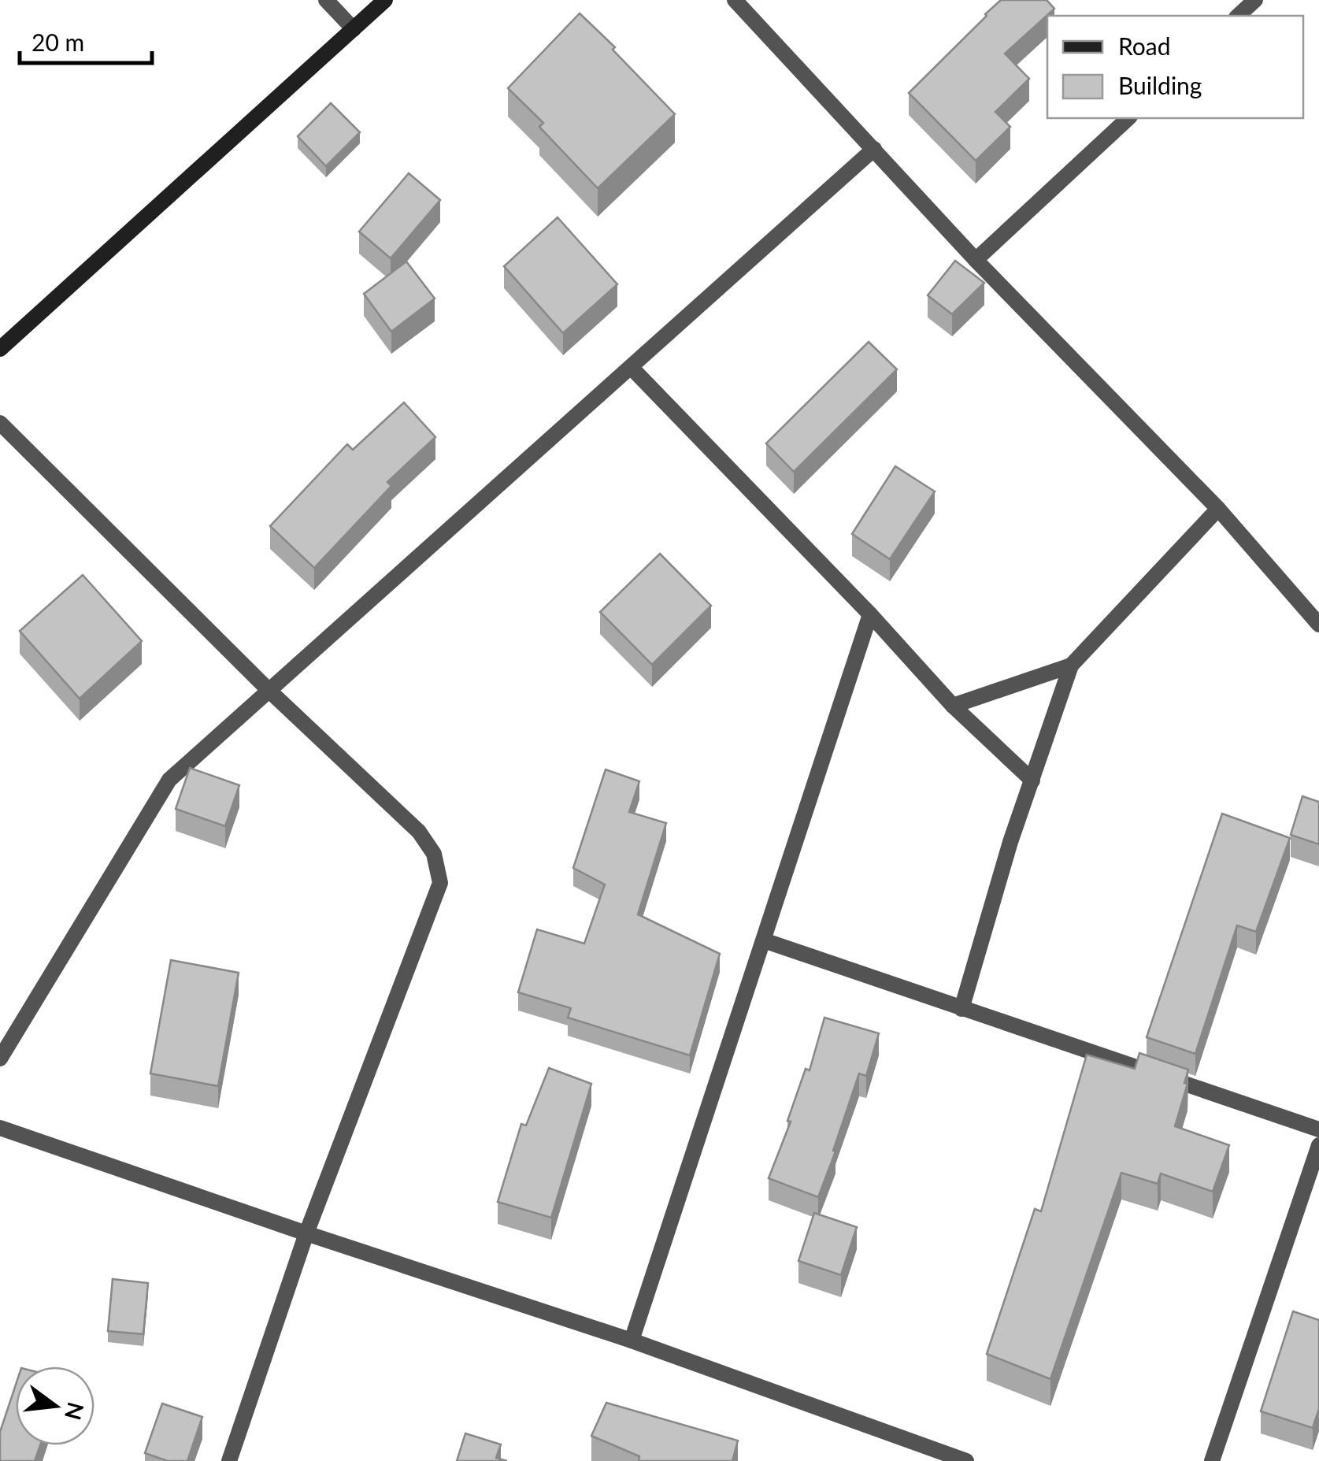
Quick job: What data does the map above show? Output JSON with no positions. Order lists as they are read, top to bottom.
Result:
{
  "legend": ["Road", "Building"],
  "scale_bar": "20 m",
  "north": "right"
}
